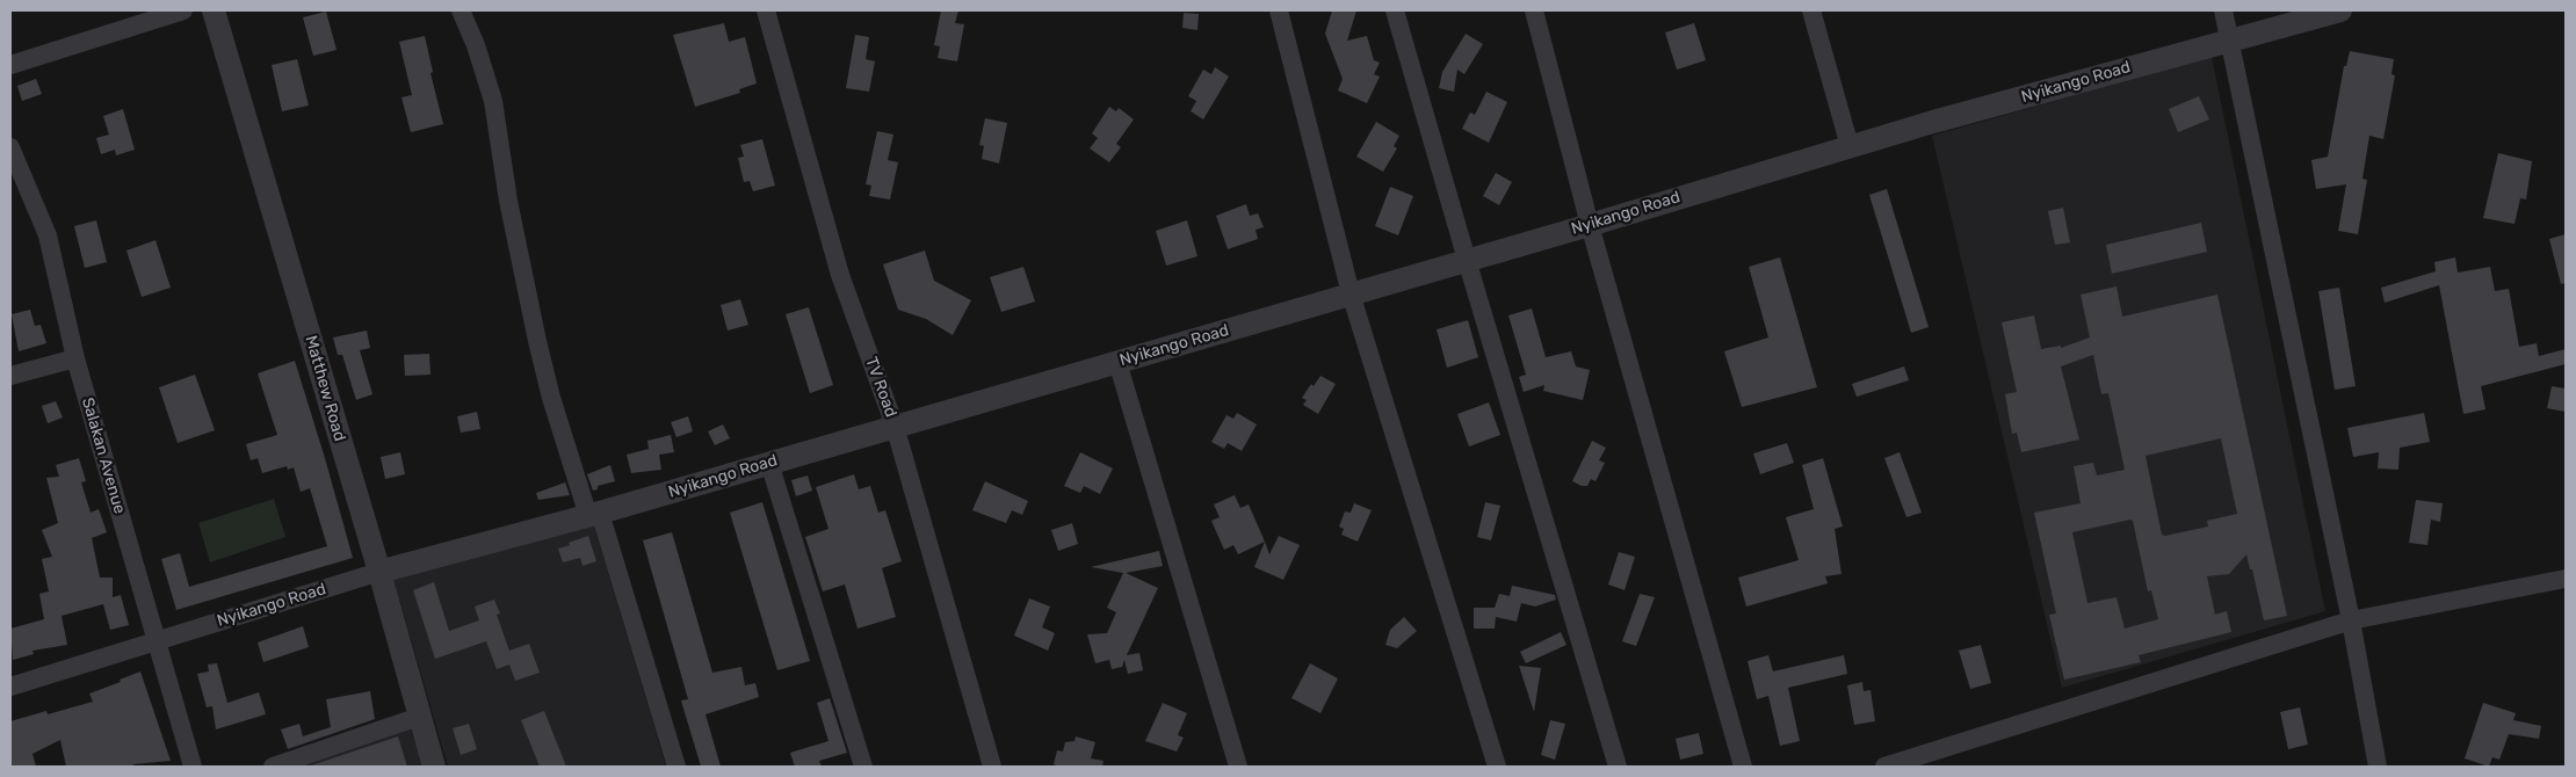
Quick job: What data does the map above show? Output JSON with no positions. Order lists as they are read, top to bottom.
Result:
{
  "streets": {
    "street": [
      "Nyikango Road",
      "TV Road",
      "Matthew Road",
      "Salakan Avenue"
    ]
  },
  "crossings": [
    ["Nyikango Road", "TV Road"],
    ["Nyikango Road", "Matthew Road"],
    ["Nyikango Road", "Salakan Avenue"]
  ]
}
